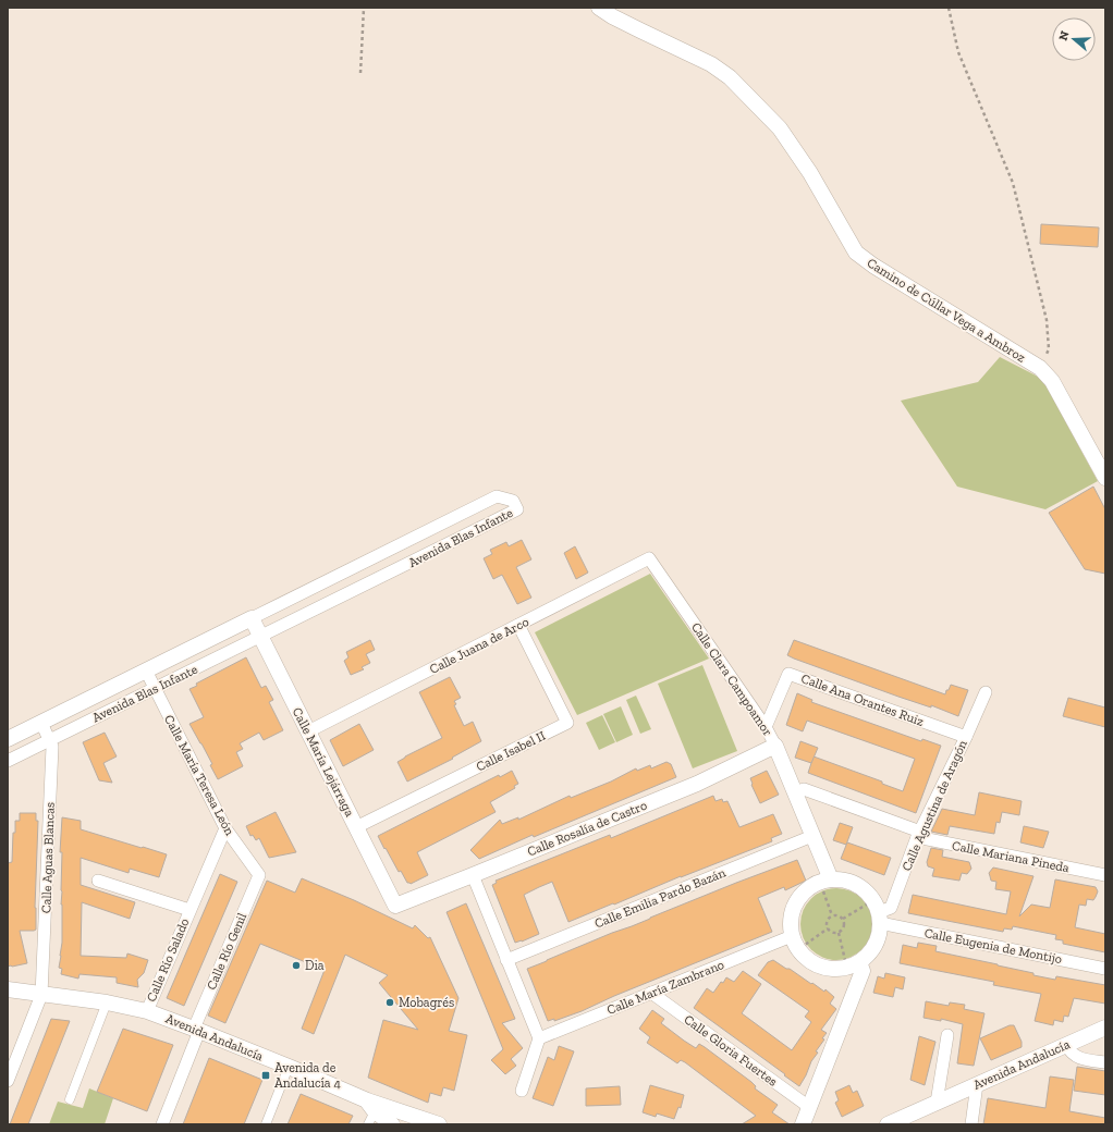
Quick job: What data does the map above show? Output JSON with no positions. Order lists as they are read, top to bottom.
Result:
{
  "streets": {
    "street": [
      "Camino de Cúllar Vega a Ambroz",
      "Avenida Blas Infante",
      "Calle Juana de Arco",
      "Calle Clara Campoamor",
      "Calle Ana Orantes Ruiz",
      "Calle Isabel II",
      "Calle María Lejárraga",
      "Calle María Teresa León",
      "Calle Agustina de Aragón",
      "Calle Rosalía de Castro",
      "Calle Mariana Pineda",
      "Calle Aguas Blancas",
      "Calle Emilia Pardo Bazán",
      "Calle Eugenia de Montijo",
      "Calle Río Genil",
      "Calle Río Salado",
      "Calle María Zambrano",
      "Avenida Andalucía",
      "Calle Gloria Fuertes"
    ]
  },
  "crossings": [
    ["Avenida Blas Infante", "Calle María Lejárraga"],
    ["Avenida Blas Infante", "Calle María Teresa León"],
    ["Avenida Blas Infante", "Calle Aguas Blancas"],
    ["Calle Juana de Arco", "Calle Clara Campoamor"],
    ["Calle Juana de Arco", "Calle Isabel II"],
    ["Calle Juana de Arco", "Calle María Lejárraga"],
    ["Calle Clara Campoamor", "Calle Ana Orantes Ruiz"],
    ["Calle Clara Campoamor", "Calle Rosalía de Castro"],
    ["Calle Clara Campoamor", "Calle Mariana Pineda"],
    ["Calle Clara Campoamor", "Calle Emilia Pardo Bazán"],
    ["Calle Ana Orantes Ruiz", "Calle Agustina de Aragón"],
    ["Calle Isabel II", "Calle María Lejárraga"],
    ["Calle María Lejárraga", "Calle Rosalía de Castro"],
    ["Calle María Teresa León", "Calle Río Genil"],
    ["Calle María Teresa León", "Calle Río Salado"],
    ["Calle Agustina de Aragón", "Calle Mariana Pineda"],
    ["Calle Agustina de Aragón", "Calle Eugenia de Montijo"],
    ["Calle Aguas Blancas", "Avenida Andalucía"],
    ["Calle Río Genil", "Avenida Andalucía"],
    ["Calle Río Salado", "Avenida Andalucía"],
    ["Calle María Zambrano", "Calle Gloria Fuertes"]
  ],
  "places": {
    "other": ["Dia", "Mobagrés"],
    "transit": ["Avenida de Andalucía 4"]
  },
  "north": "left"
}
